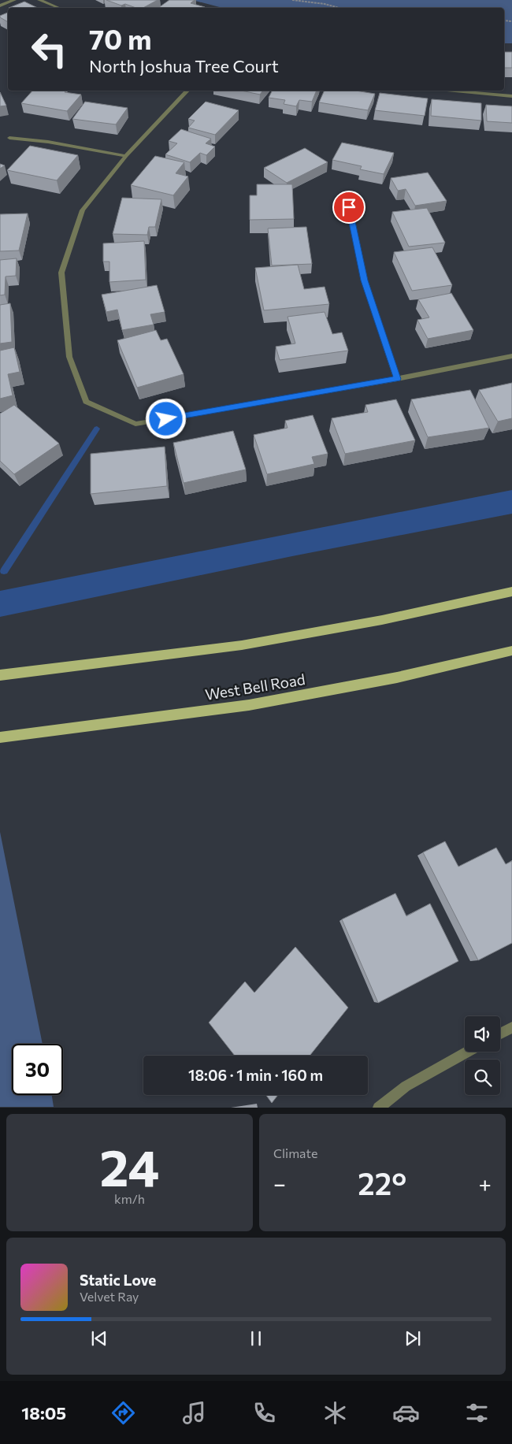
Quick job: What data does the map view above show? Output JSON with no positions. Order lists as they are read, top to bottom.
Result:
{
  "streets": {
    "main road": ["West Bell Road"]
  },
  "page": {
    "turn": ["70 m", "North Joshua Tree Court"],
    "limit": "30",
    "trip": "18:06 · 1 min · 160 m",
    "tile": [
      ["24", "km/h"],
      "Climate"
    ],
    "heat": ["−", "22°", "+"],
    "song": ["Static Love", "Velvet Ray"],
    "tabs": "18:05"
  }
}
